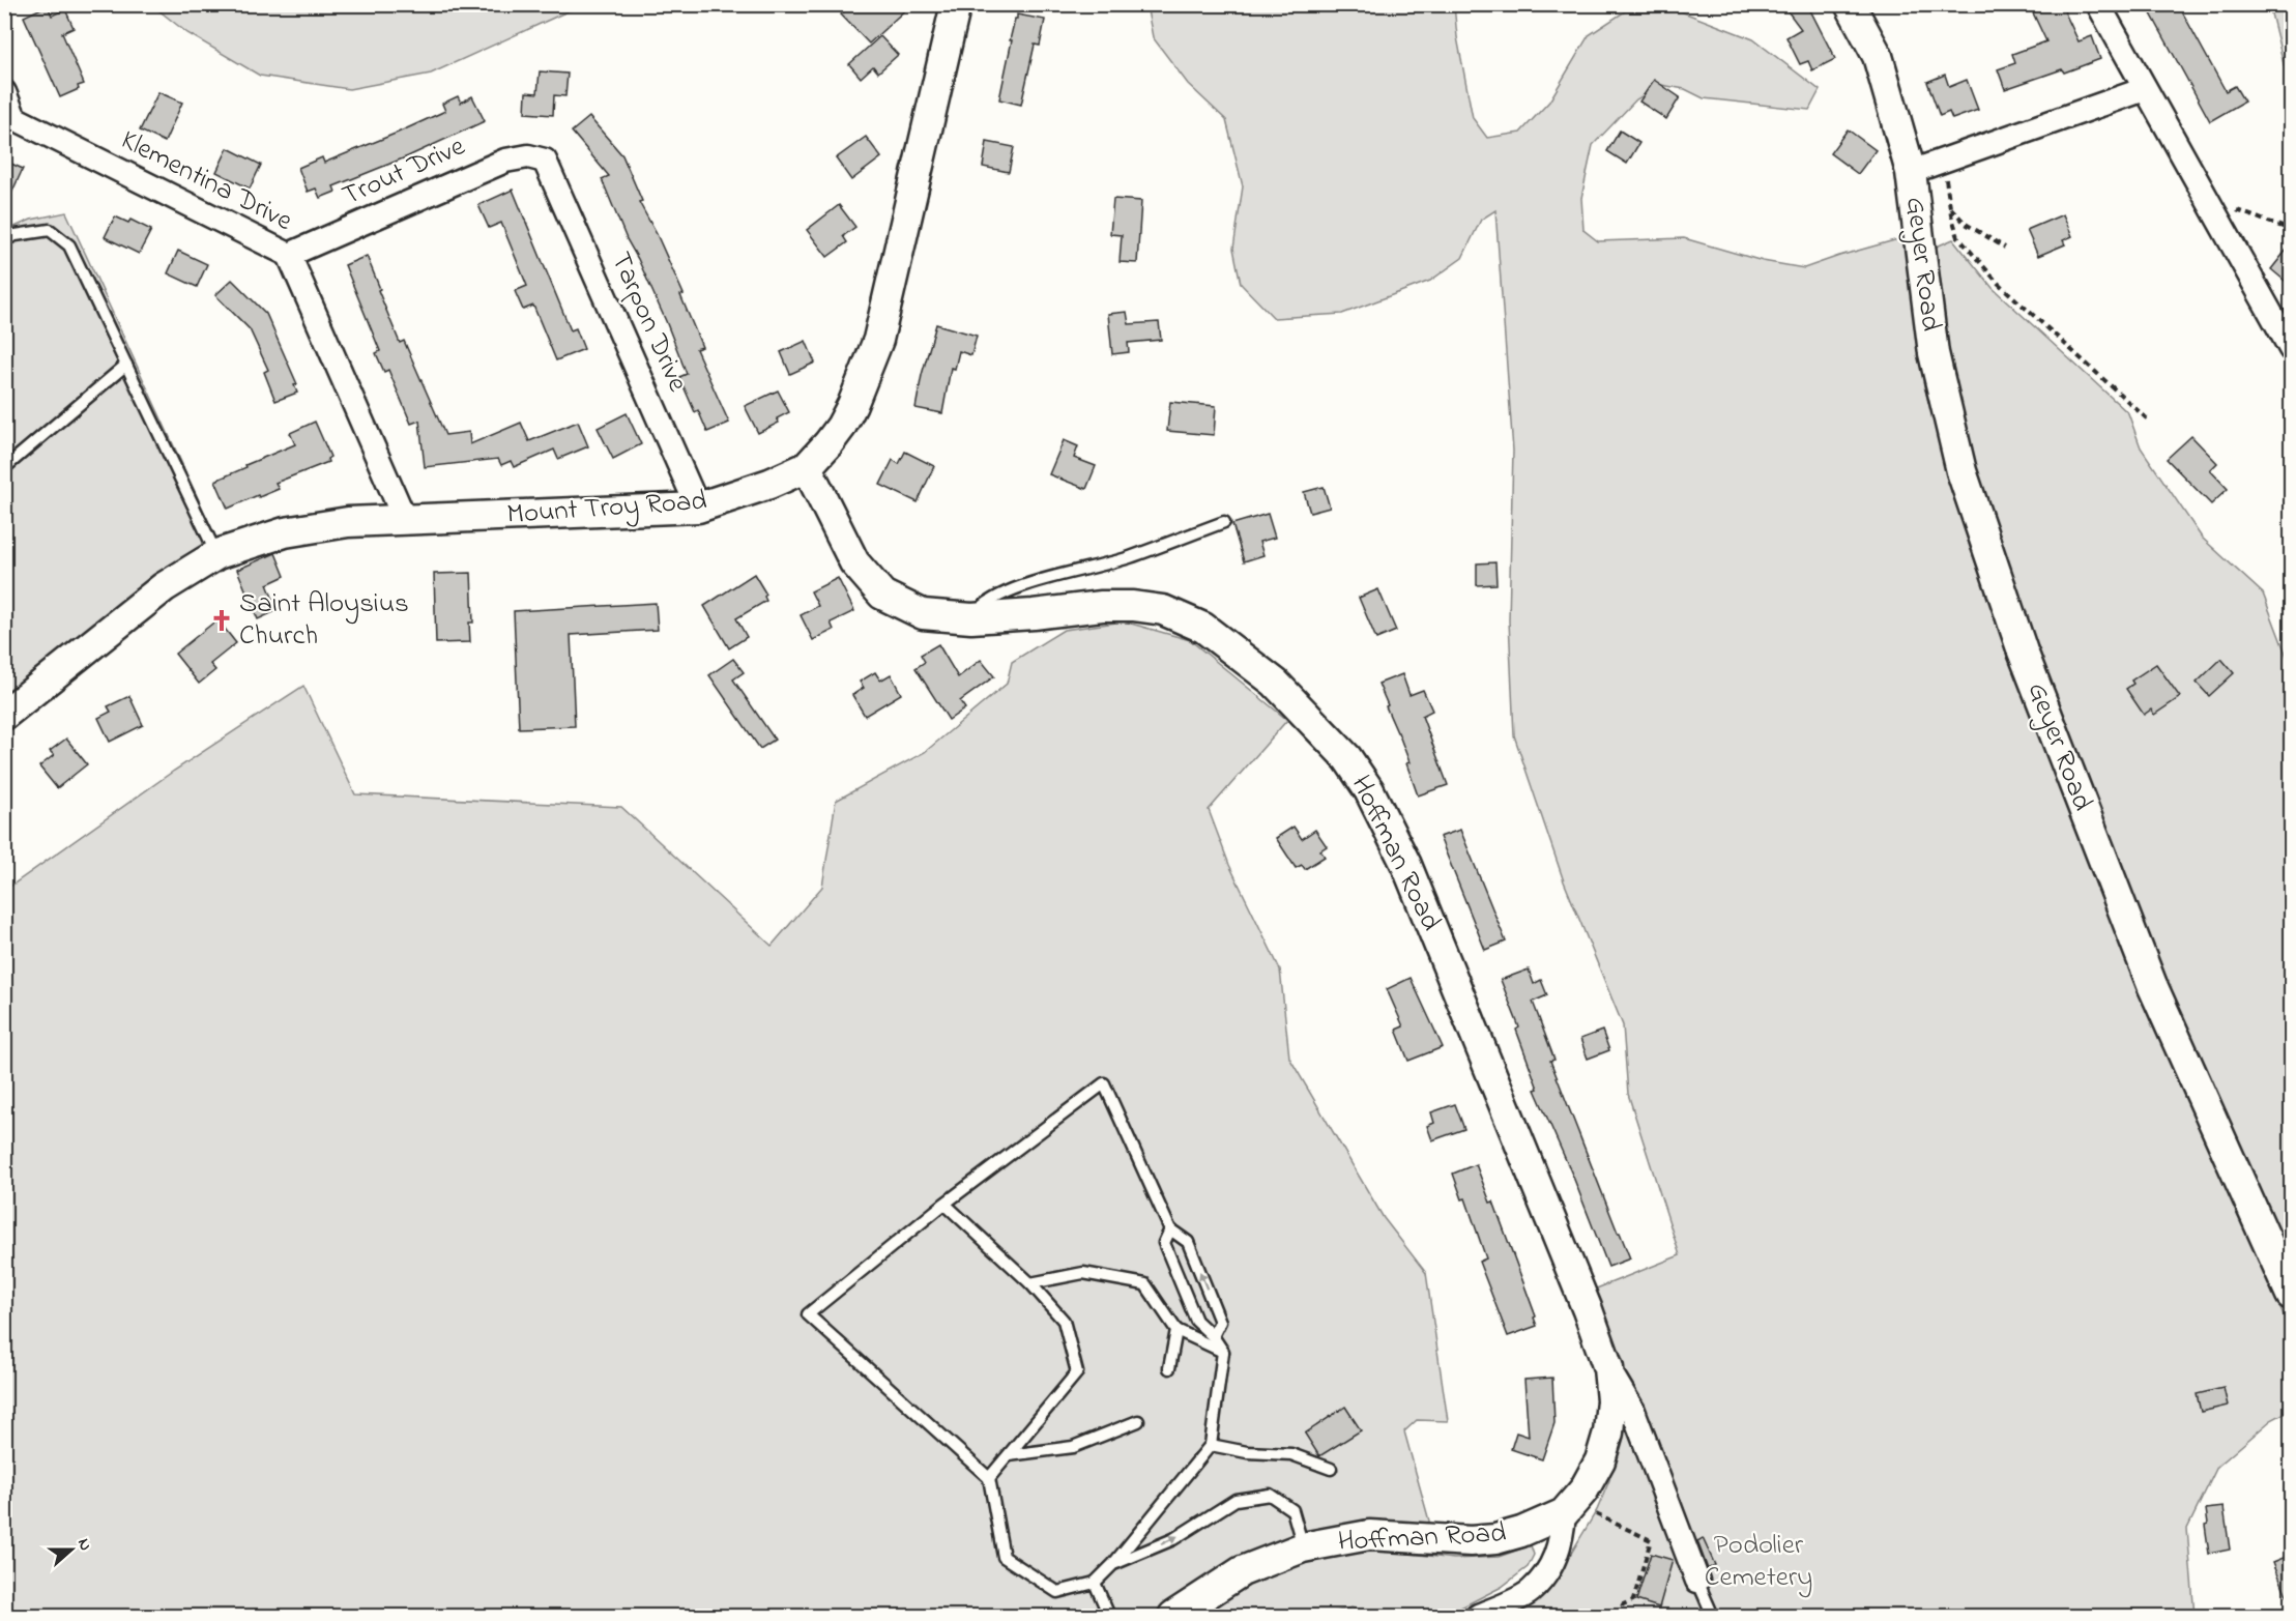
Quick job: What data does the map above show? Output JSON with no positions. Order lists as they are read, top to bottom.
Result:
{
  "streets": {
    "street": [
      "Trout Drive",
      "Klementina Drive",
      "Geyer Road",
      "Tarpon Drive",
      "Mount Troy Road",
      "Hoffman Road"
    ]
  },
  "crossings": [
    ["Trout Drive", "Klementina Drive"],
    ["Trout Drive", "Tarpon Drive"],
    ["Klementina Drive", "Mount Troy Road"],
    ["Tarpon Drive", "Mount Troy Road"],
    ["Mount Troy Road", "Hoffman Road"]
  ],
  "parks": ["Podolier Cemetery"],
  "places": {
    "church": ["Saint Aloysius Church"]
  },
  "north": "right"
}
